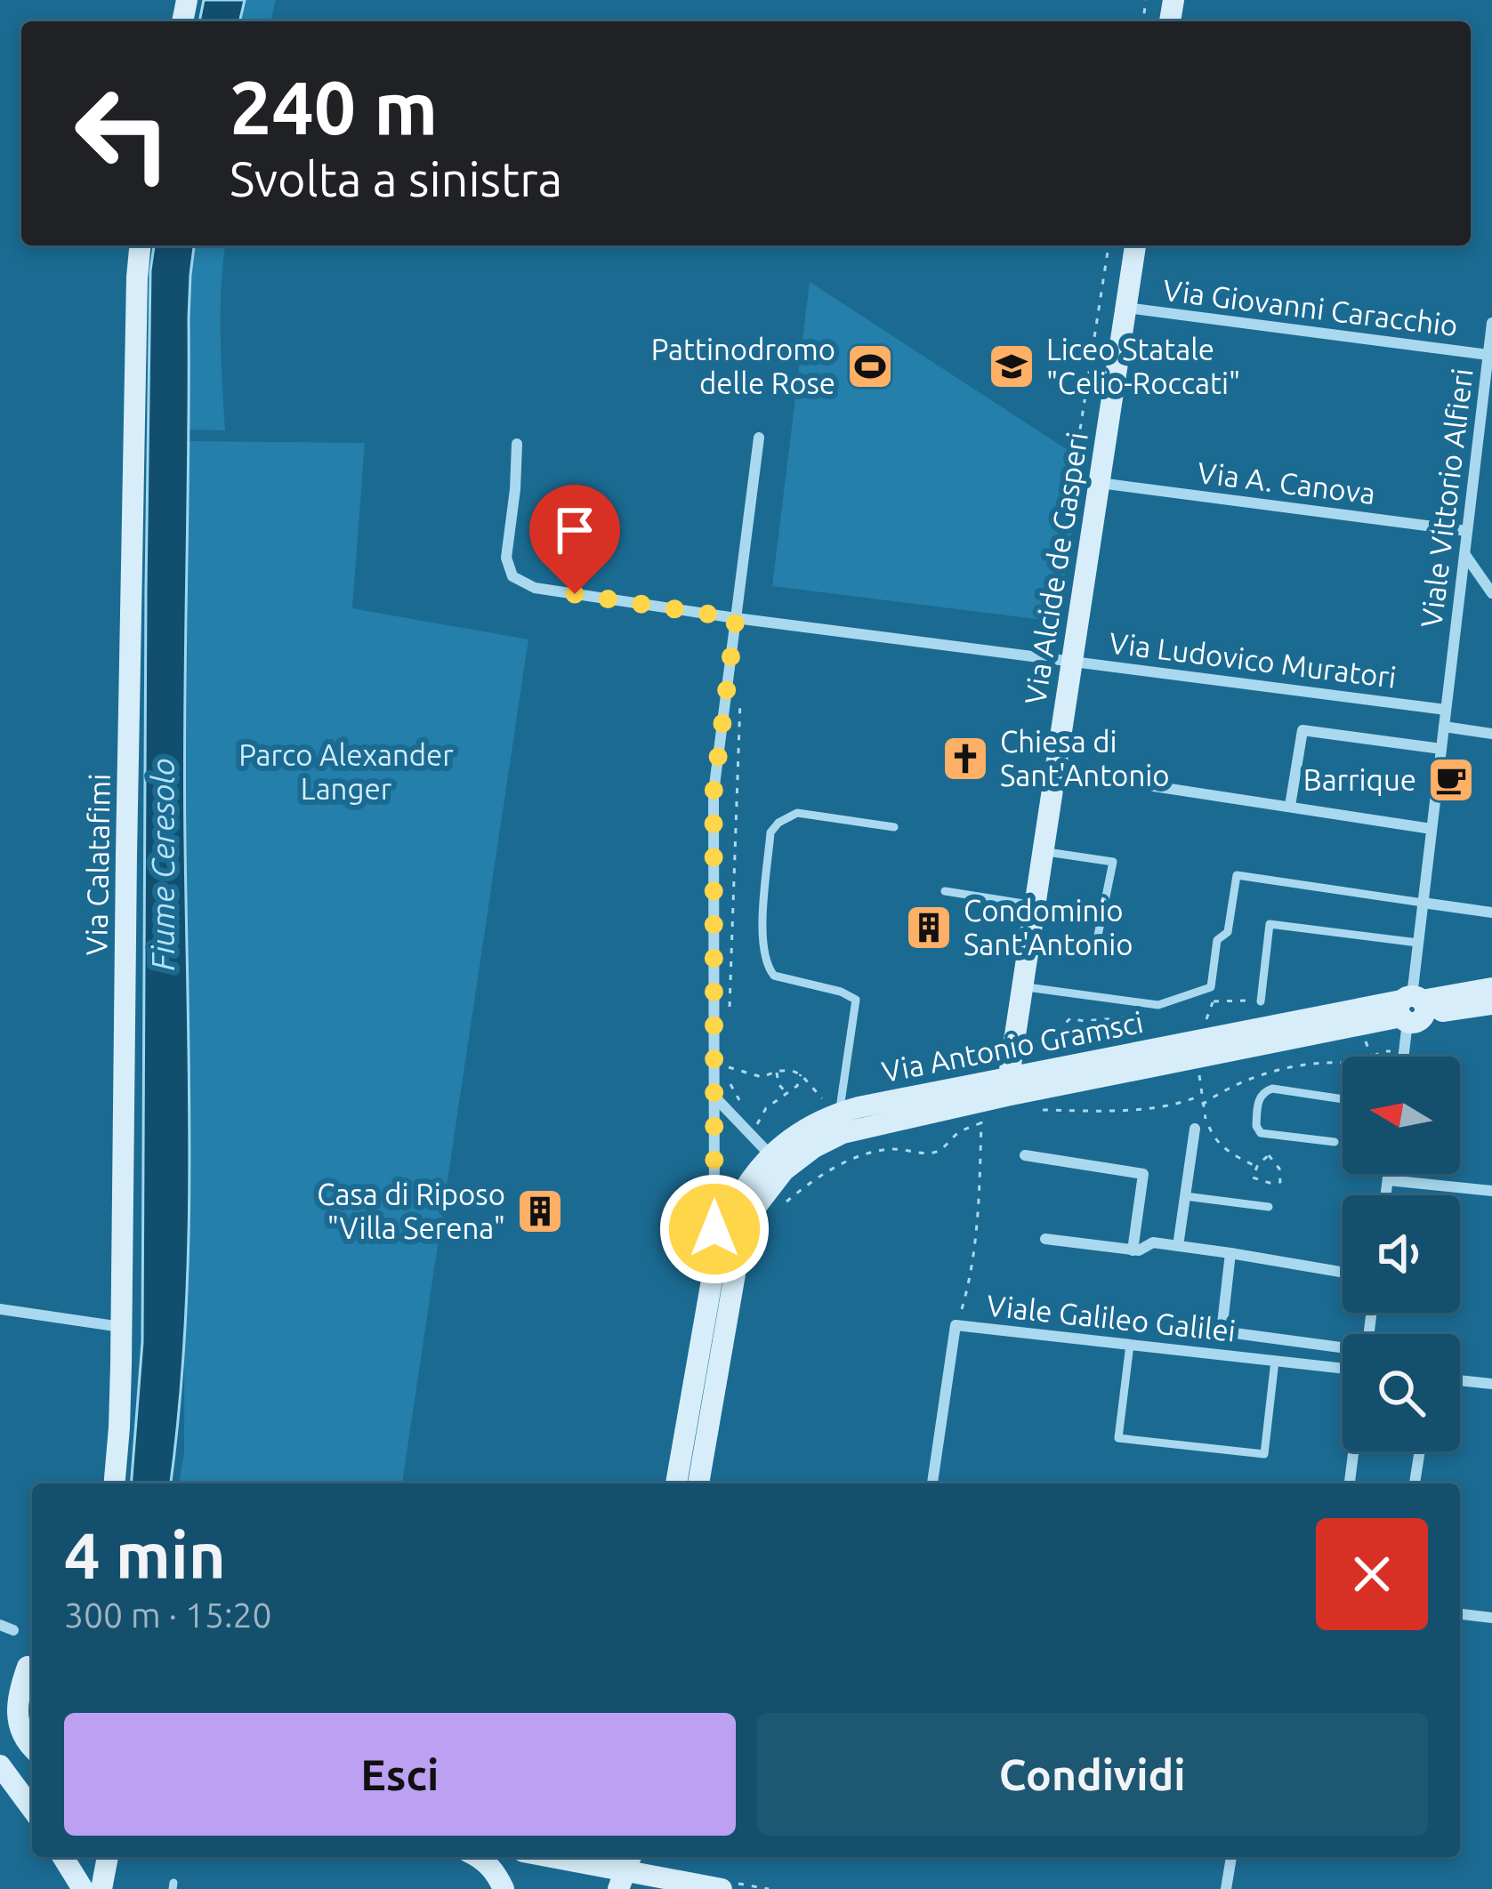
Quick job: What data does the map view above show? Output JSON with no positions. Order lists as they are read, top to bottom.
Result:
{
  "streets": {
    "street": [
      "Via Giovanni Caracchio",
      "Via A. Canova",
      "Viale Vittorio Alfieri",
      "Via Alcide de Gasperi",
      "Via Ludovico Muratori",
      "Via Calatafimi",
      "Via Antonio Gramsci",
      "Viale Galileo Galilei"
    ]
  },
  "crossings": [
    ["Via Giovanni Caracchio", "Viale Vittorio Alfieri"],
    ["Via Giovanni Caracchio", "Via Alcide de Gasperi"],
    ["Via A. Canova", "Viale Vittorio Alfieri"],
    ["Via A. Canova", "Via Alcide de Gasperi"],
    ["Viale Vittorio Alfieri", "Via Ludovico Muratori"],
    ["Viale Vittorio Alfieri", "Via Antonio Gramsci"],
    ["Via Alcide de Gasperi", "Via Ludovico Muratori"],
    ["Via Alcide de Gasperi", "Via Antonio Gramsci"]
  ],
  "water": ["Fiume Ceresolo"],
  "parks": ["Parco Alexander Langer"],
  "places": {
    "sports": ["Pattinodromo delle Rose"],
    "school or university": ["Liceo Statale \"Celio-Roccati\""],
    "church": ["Chiesa di Sant'Antonio"],
    "cafe": ["Barrique"],
    "building": ["Condominio Sant'Antonio", "Casa di Riposo \"Villa Serena\""]
  },
  "north": "left",
  "page": {
    "turn": ["240 m", "Svolta a sinistra"],
    "heading": ["4 min", "300 m · 15:20"],
    "buttons": ["Esci", "Condividi"]
  }
}
